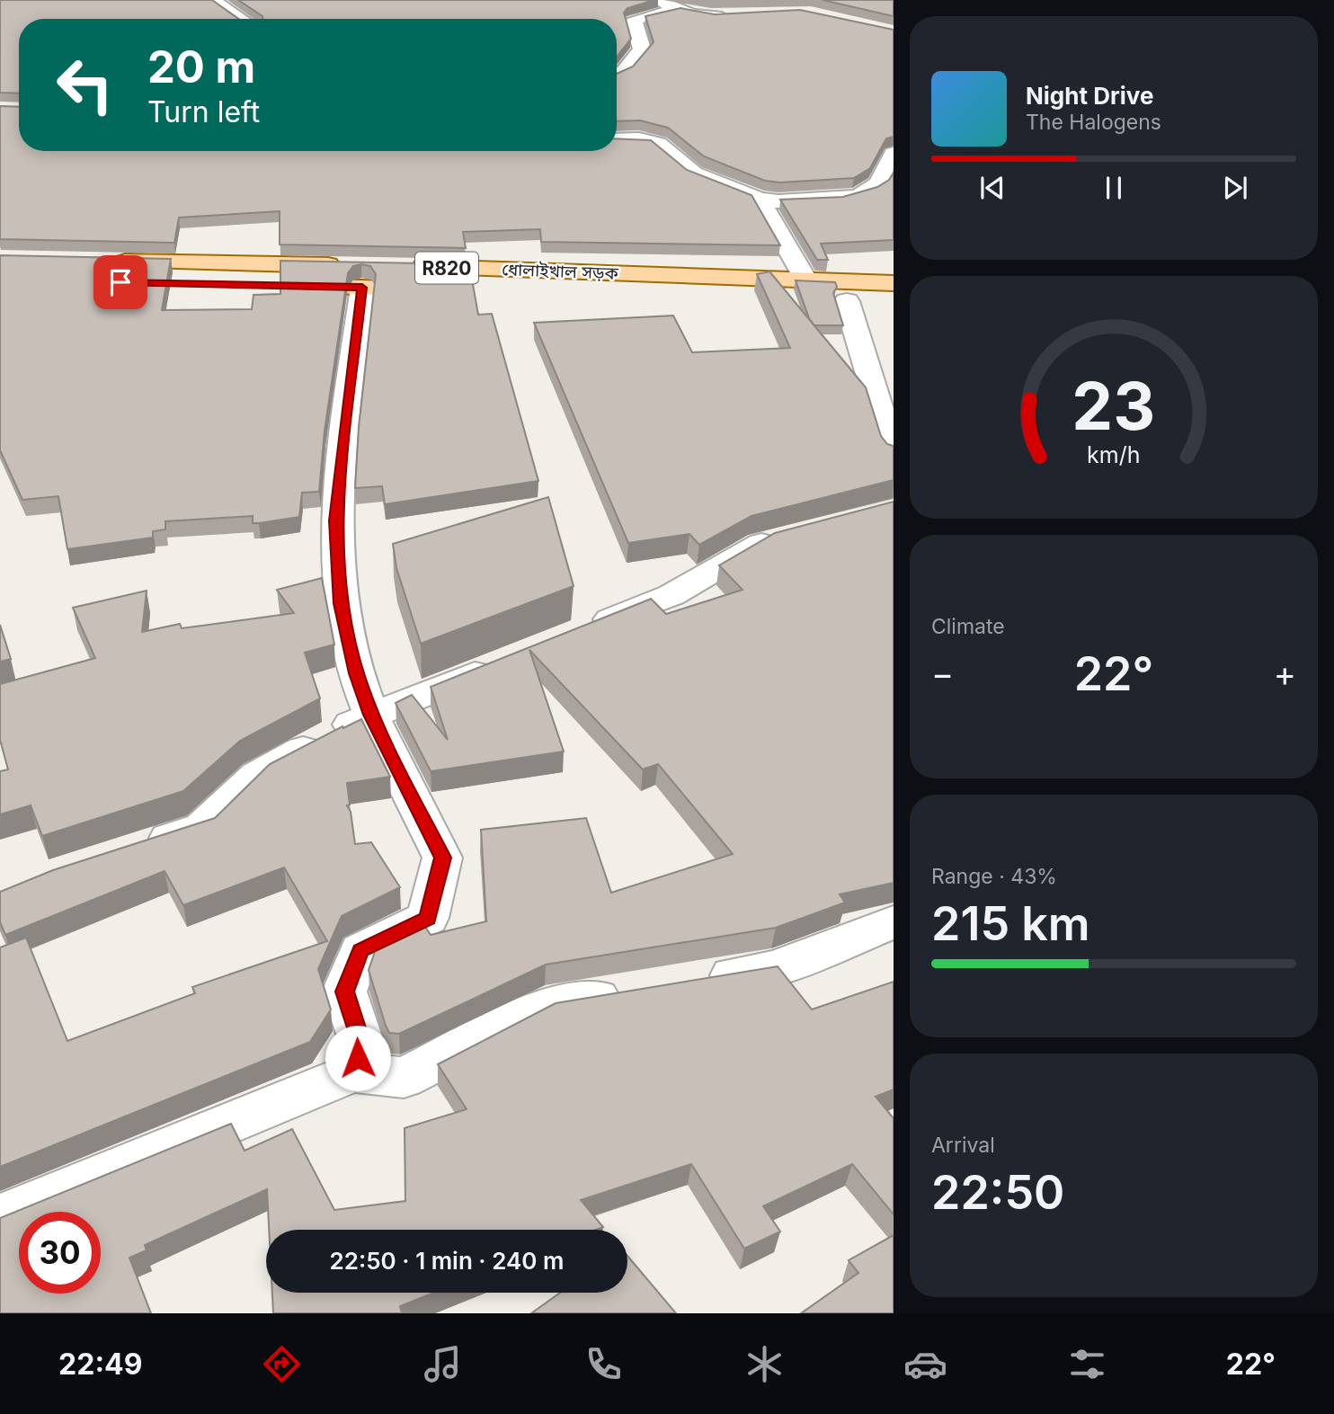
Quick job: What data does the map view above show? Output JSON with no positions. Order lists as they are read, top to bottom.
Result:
{
  "streets": {
    "main road": ["R820", "ধোলাইখাল সড়ক"]
  },
  "page": {
    "turn": ["20 m", "Turn left"],
    "song": ["Night Drive", "The Halogens"],
    "tile": [
      "Climate",
      ["Range · 43%", "215 km"],
      ["Arrival", "22:50"]
    ],
    "heat": ["−", "22°", "+"],
    "limit": "30",
    "trip": "22:50 · 1 min · 240 m",
    "tabs": ["22:49", "22°"],
    "gauge": ["23", "km/h"]
  }
}
